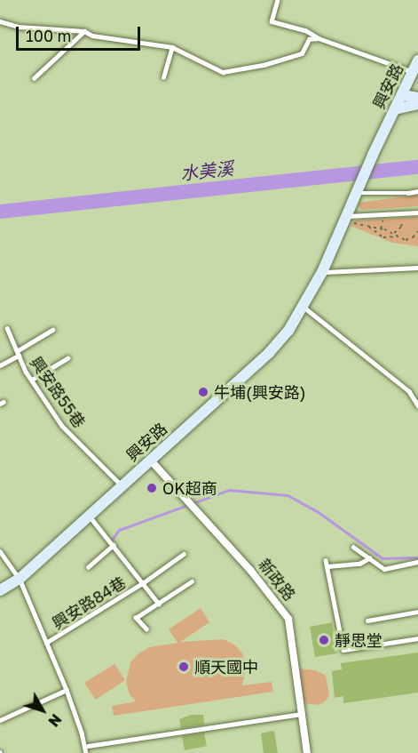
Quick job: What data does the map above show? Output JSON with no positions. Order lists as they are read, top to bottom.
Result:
{
  "streets": {
    "street": ["興安路", "新政路"],
    "lane": ["興安路55巷", "興安路84巷"]
  },
  "crossings": [
    ["興安路", "興安路55巷"],
    ["興安路", "新政路"],
    ["興安路", "興安路84巷"]
  ],
  "water": ["水美溪"],
  "places": [
    "牛埔(興安路)",
    "OK超商",
    "靜思堂",
    "順天國中"
  ],
  "scale_bar": "100 m",
  "north": "bottom right"
}
